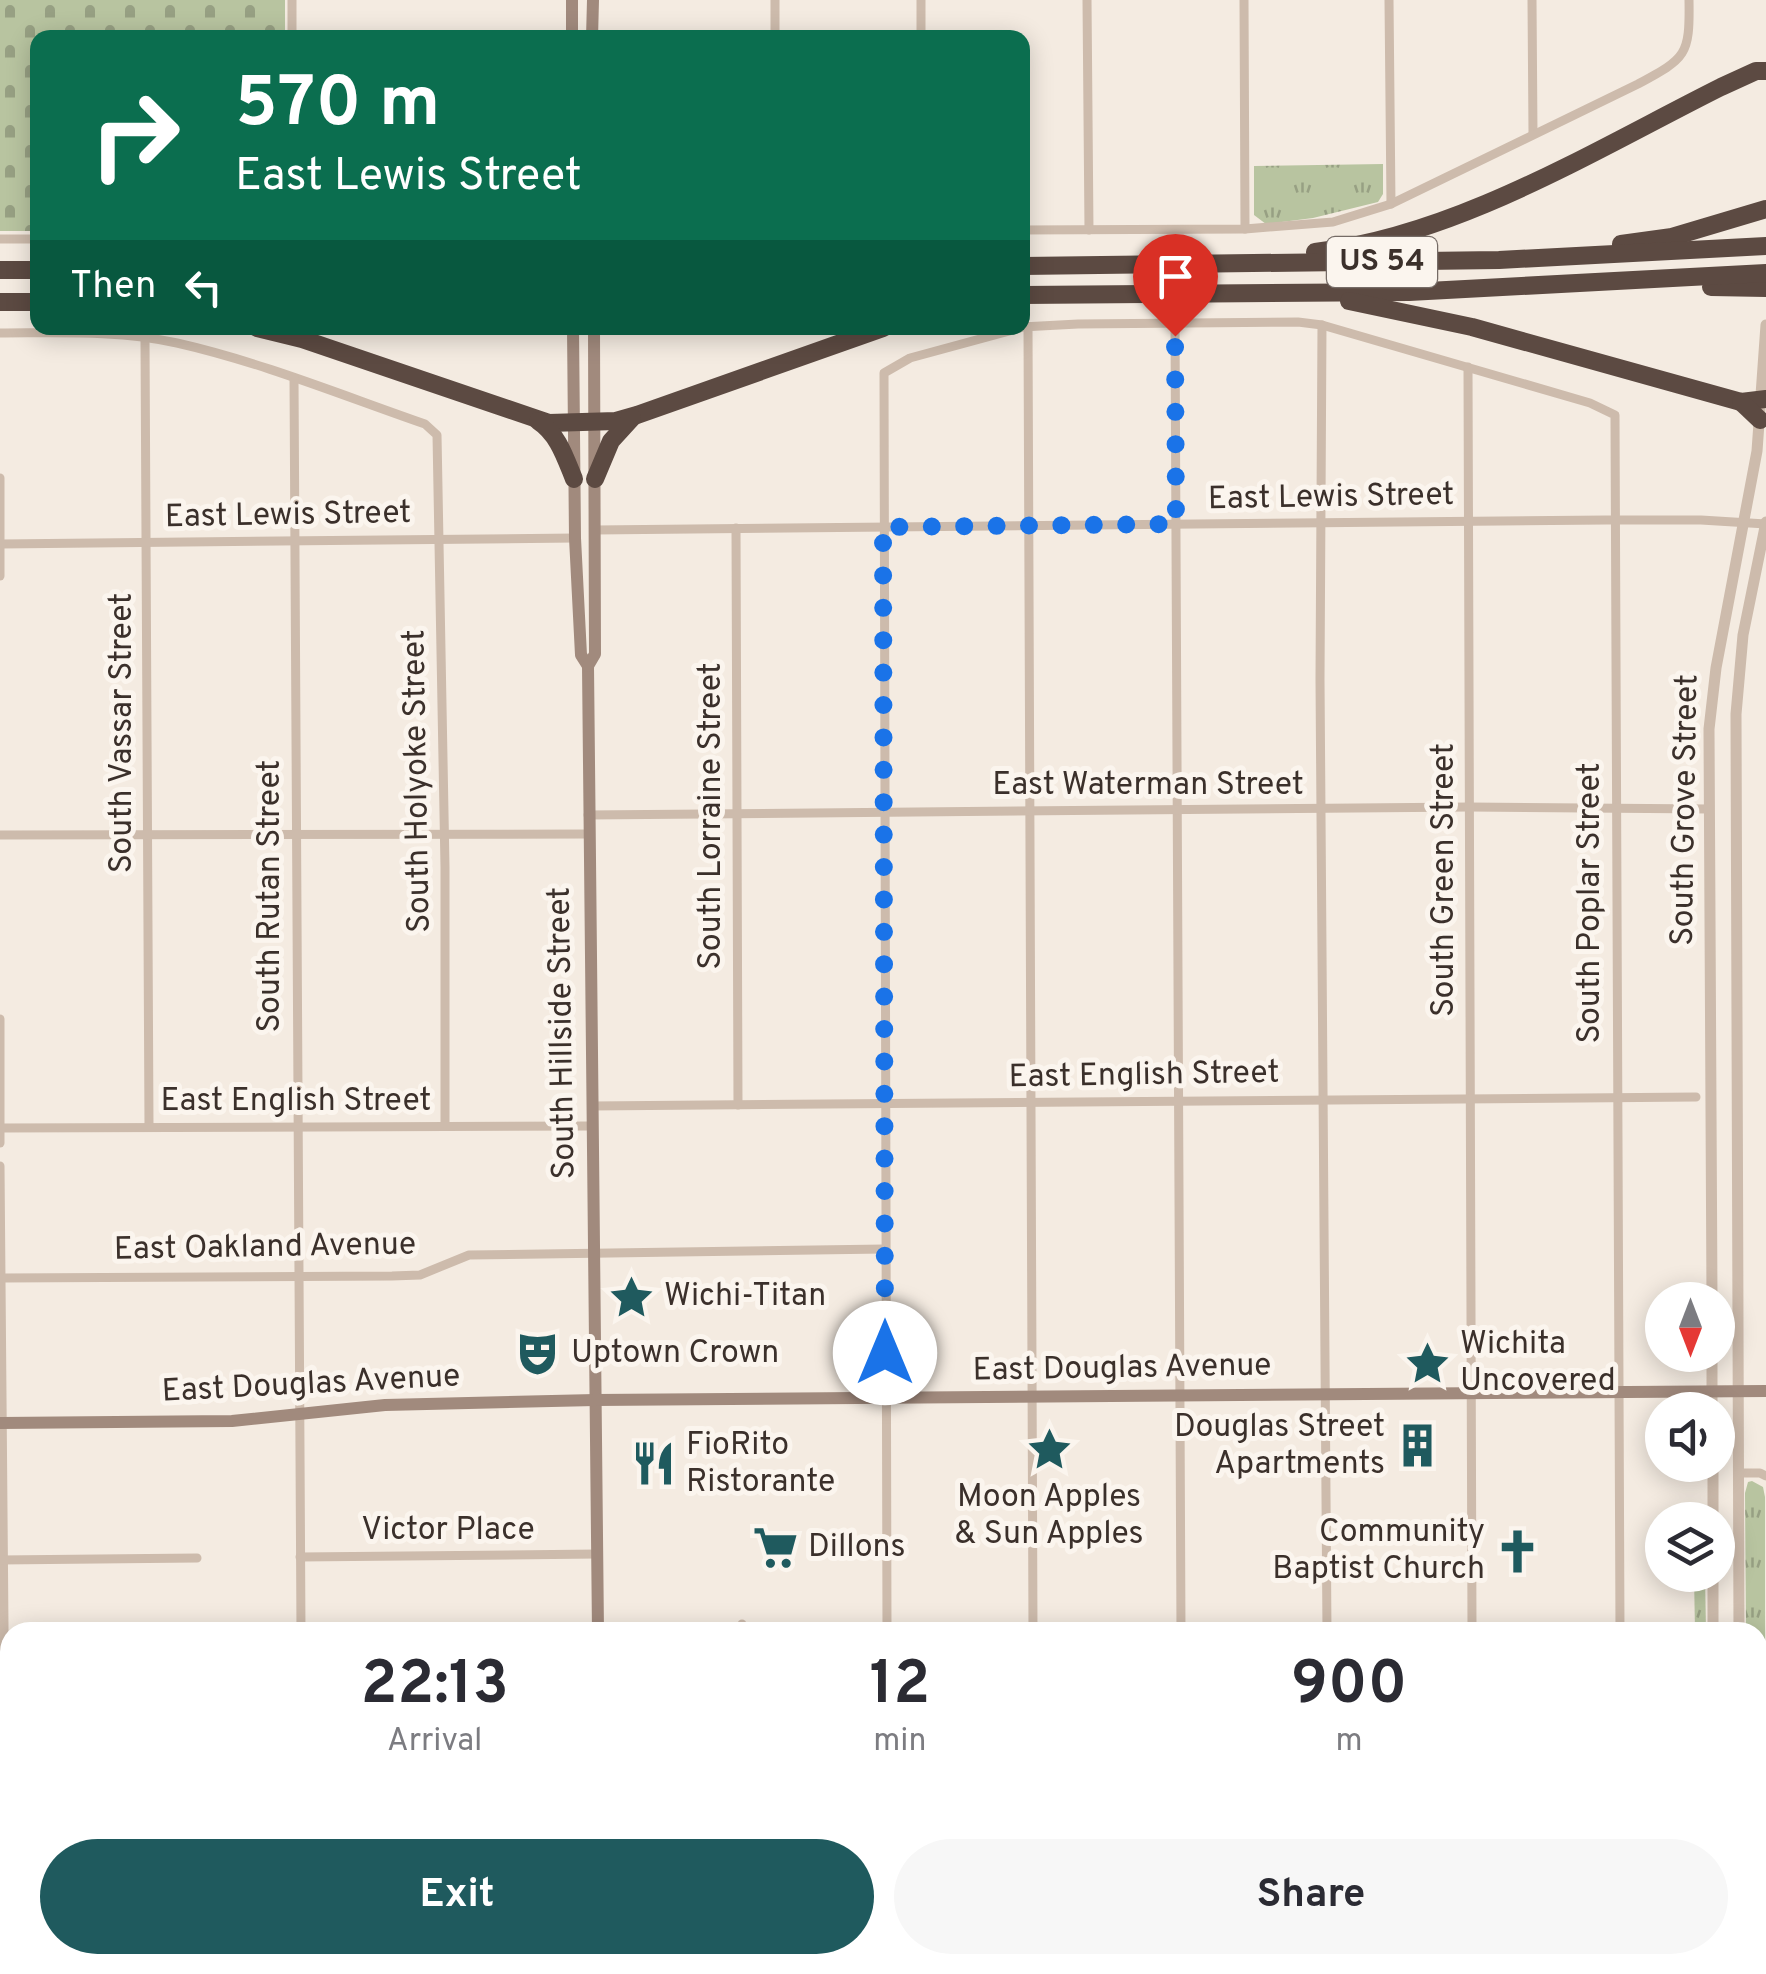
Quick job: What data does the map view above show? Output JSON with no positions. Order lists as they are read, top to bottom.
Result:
{
  "streets": {
    "highway": ["US 54"],
    "main road": ["South Hillside Street", "East Douglas Avenue"],
    "street": [
      "East Lewis Street",
      "South Vassar Street",
      "South Holyoke Street",
      "East Waterman Street",
      "South Grove Street",
      "South Lorraine Street",
      "South Green Street",
      "South Rutan Street",
      "South Poplar Street",
      "East English Street",
      "East Oakland Avenue",
      "Victor Place"
    ]
  },
  "crossings": [
    ["East Lewis Street", "South Vassar Street"],
    ["East Lewis Street", "South Holyoke Street"],
    ["East Lewis Street", "South Grove Street"],
    ["East Lewis Street", "South Lorraine Street"],
    ["East Lewis Street", "South Green Street"],
    ["East Lewis Street", "South Rutan Street"],
    ["East Lewis Street", "South Poplar Street"],
    ["East Lewis Street", "South Hillside Street"],
    ["South Vassar Street", "East English Street"],
    ["South Holyoke Street", "South Rutan Street"],
    ["South Holyoke Street", "East English Street"],
    ["East Waterman Street", "South Grove Street"],
    ["East Waterman Street", "South Lorraine Street"],
    ["East Waterman Street", "South Green Street"],
    ["East Waterman Street", "South Poplar Street"],
    ["East Waterman Street", "South Hillside Street"],
    ["South Grove Street", "East Douglas Avenue"],
    ["South Lorraine Street", "East English Street"],
    ["South Green Street", "South Poplar Street"],
    ["South Green Street", "East English Street"],
    ["South Green Street", "East Douglas Avenue"],
    ["South Rutan Street", "East English Street"],
    ["South Rutan Street", "East Oakland Avenue"],
    ["South Rutan Street", "East Douglas Avenue"],
    ["South Rutan Street", "Victor Place"],
    ["South Poplar Street", "East English Street"],
    ["South Poplar Street", "East Douglas Avenue"],
    ["South Hillside Street", "East English Street"],
    ["South Hillside Street", "East Oakland Avenue"],
    ["South Hillside Street", "East Douglas Avenue"],
    ["South Hillside Street", "Victor Place"]
  ],
  "places": {
    "place": ["Wichi-Titan", "Wichita Uncovered", "Moon Apples & Sun Apples"],
    "theatre": ["Uptown Crown"],
    "building": ["Douglas Street Apartments"],
    "restaurant": ["FioRito Ristorante"],
    "supermarket": ["Dillons"],
    "church": ["Community Baptist Church"]
  },
  "north": "bottom",
  "page": {
    "turn": ["570 m", "East Lewis Street"],
    "then": "Then",
    "eta": [
      "22:13",
      "Arrival",
      "12",
      "min",
      "900",
      "m"
    ],
    "buttons": ["Exit", "Share"]
  }
}
